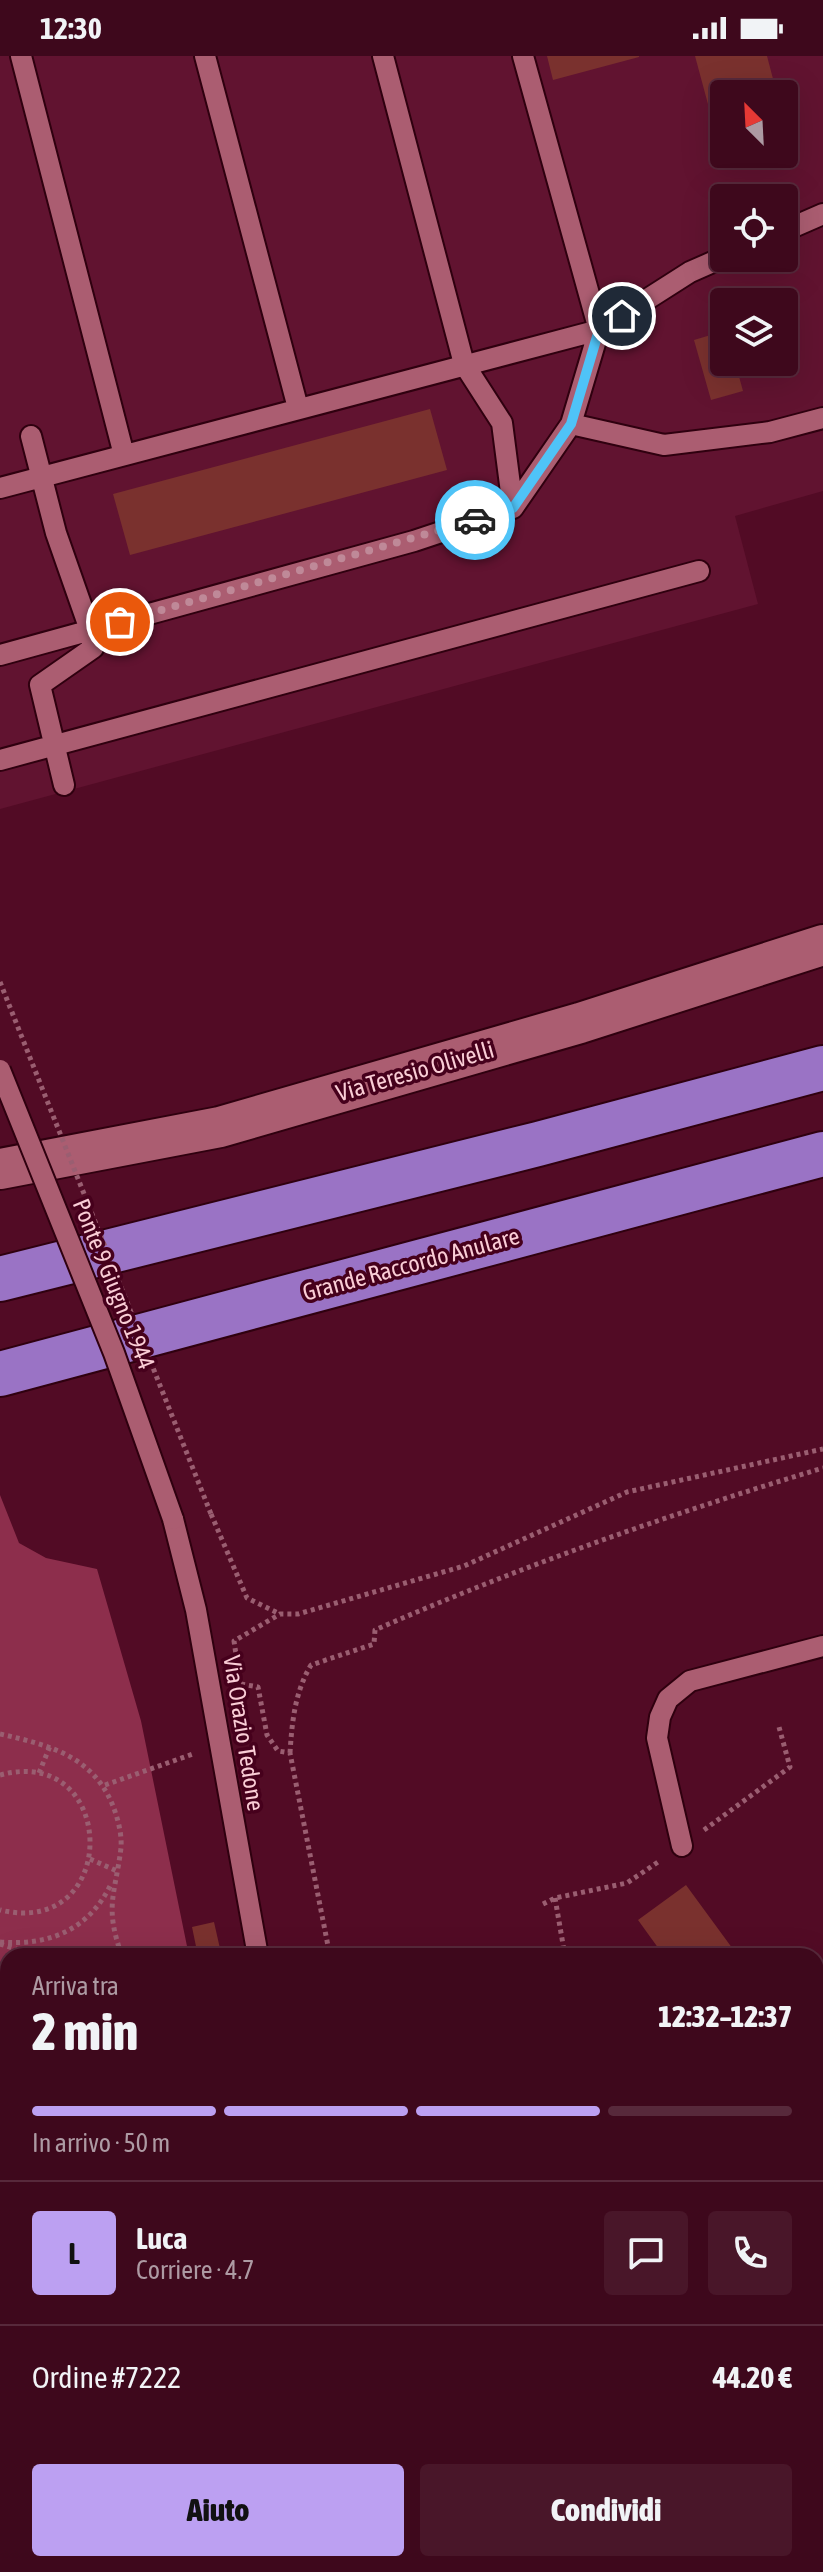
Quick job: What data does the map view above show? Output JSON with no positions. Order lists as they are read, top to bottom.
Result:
{
  "streets": {
    "highway": ["Grande Raccordo Anulare"],
    "street": ["Via Teresio Olivelli"],
    "lane": ["Ponte 9 Giugno 1944", "Via Orazio Tedone"]
  },
  "crossings": [
    ["Ponte 9 Giugno 1944", "Via Orazio Tedone"]
  ],
  "north": "top left",
  "page": {
    "status": "12:30",
    "heading": ["2 min", "Arriva tra", "12:32–12:37"],
    "panel": [
      "Luca",
      "Corriere · 4.7",
      "Ordine #7222",
      "44.20 €"
    ],
    "bar": "In arrivo · 50 m",
    "round": "L",
    "buttons": ["Aiuto", "Condividi"]
  }
}
